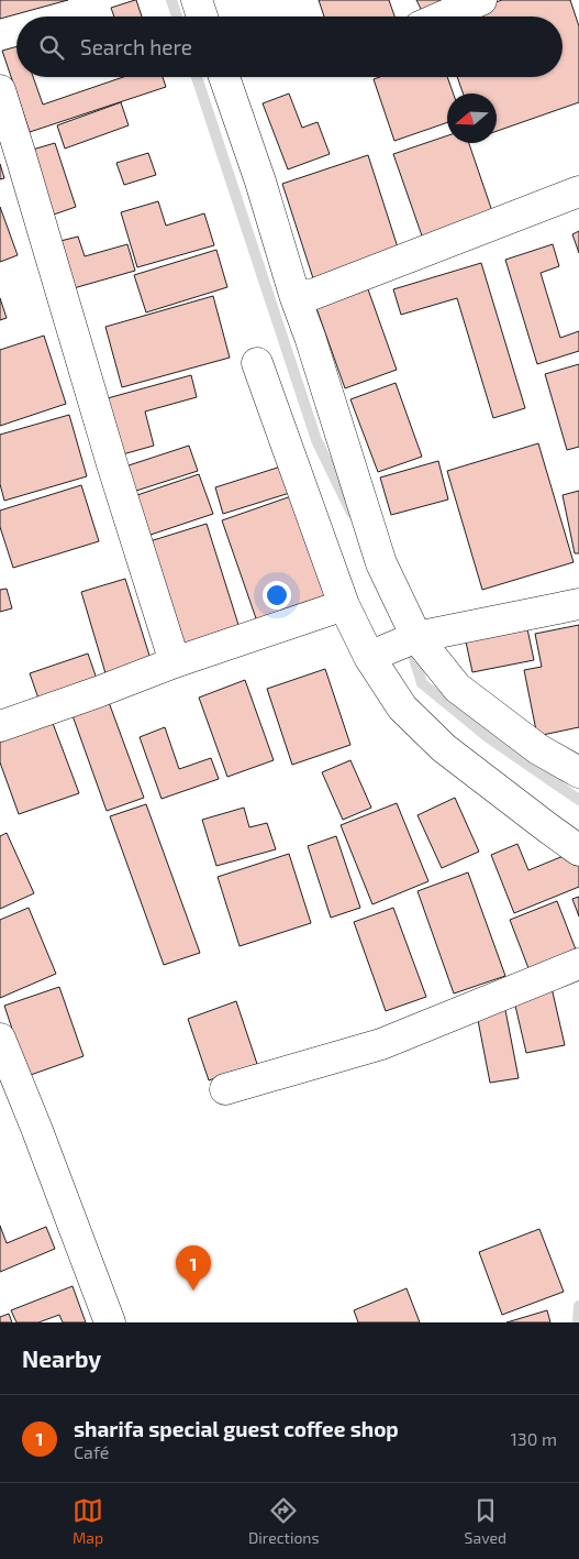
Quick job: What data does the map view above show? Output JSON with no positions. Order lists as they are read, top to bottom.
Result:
{
  "north": "left",
  "page": {
    "search": "Search here",
    "pins": "1",
    "heading": "Nearby",
    "list": [
      {
        "mark": "1",
        "name": "sharifa special guest coffee shop",
        "note": "Café",
        "value": "130 m"
      }
    ],
    "nav": ["Map", "Directions", "Saved"]
  }
}
